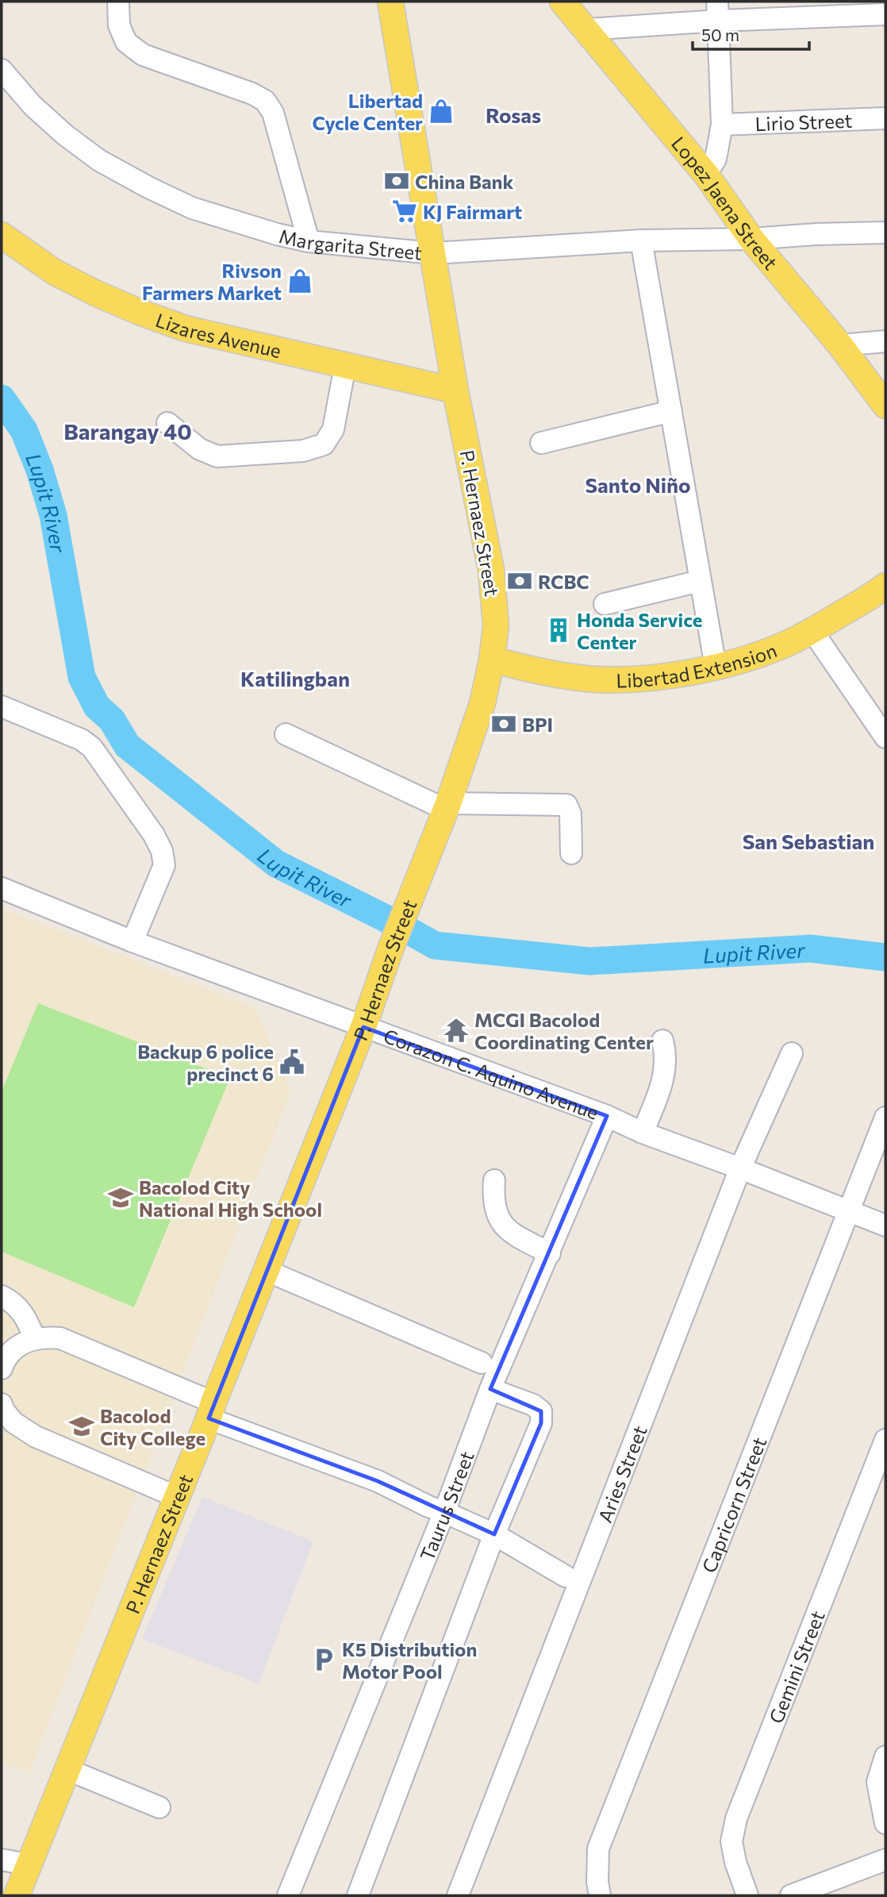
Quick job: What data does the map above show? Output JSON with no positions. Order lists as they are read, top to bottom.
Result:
{
  "streets": {
    "main road": [
      "Lopez Jaena Street",
      "Lizares Avenue",
      "P. Hernaez Street",
      "Libertad Extension"
    ],
    "street": [
      "Lirio Street",
      "Margarita Street",
      "Corazon C. Aquino Avenue",
      "Aries Street",
      "Taurus Street",
      "Capricorn Street",
      "Gemini Street"
    ]
  },
  "crossings": [
    ["Lopez Jaena Street", "Margarita Street"],
    ["Margarita Street", "P. Hernaez Street"],
    ["Lizares Avenue", "P. Hernaez Street"],
    ["P. Hernaez Street", "Libertad Extension"],
    ["P. Hernaez Street", "Corazon C. Aquino Avenue"],
    ["Corazon C. Aquino Avenue", "Aries Street"],
    ["Corazon C. Aquino Avenue", "Taurus Street"],
    ["Corazon C. Aquino Avenue", "Capricorn Street"]
  ],
  "districts": [
    "Rosas",
    "Barangay 40",
    "Santo Niño",
    "Katilingban",
    "San Sebastian"
  ],
  "water": ["Lupit River"],
  "places": {
    "shop": ["Libertad Cycle Center", "Rivson Farmers Market"],
    "bank": ["China Bank", "RCBC", "BPI"],
    "supermarket": ["KJ Fairmart"],
    "building": ["Honda Service Center"],
    "temple": ["MCGI Bacolod Coordinating Center"],
    "public building": ["Backup 6 police precinct 6"],
    "school or university": ["Bacolod City National High School", "Bacolod City College"],
    "parking": ["K5 Distribution Motor Pool"]
  },
  "scale_bar": "50 m"
}
